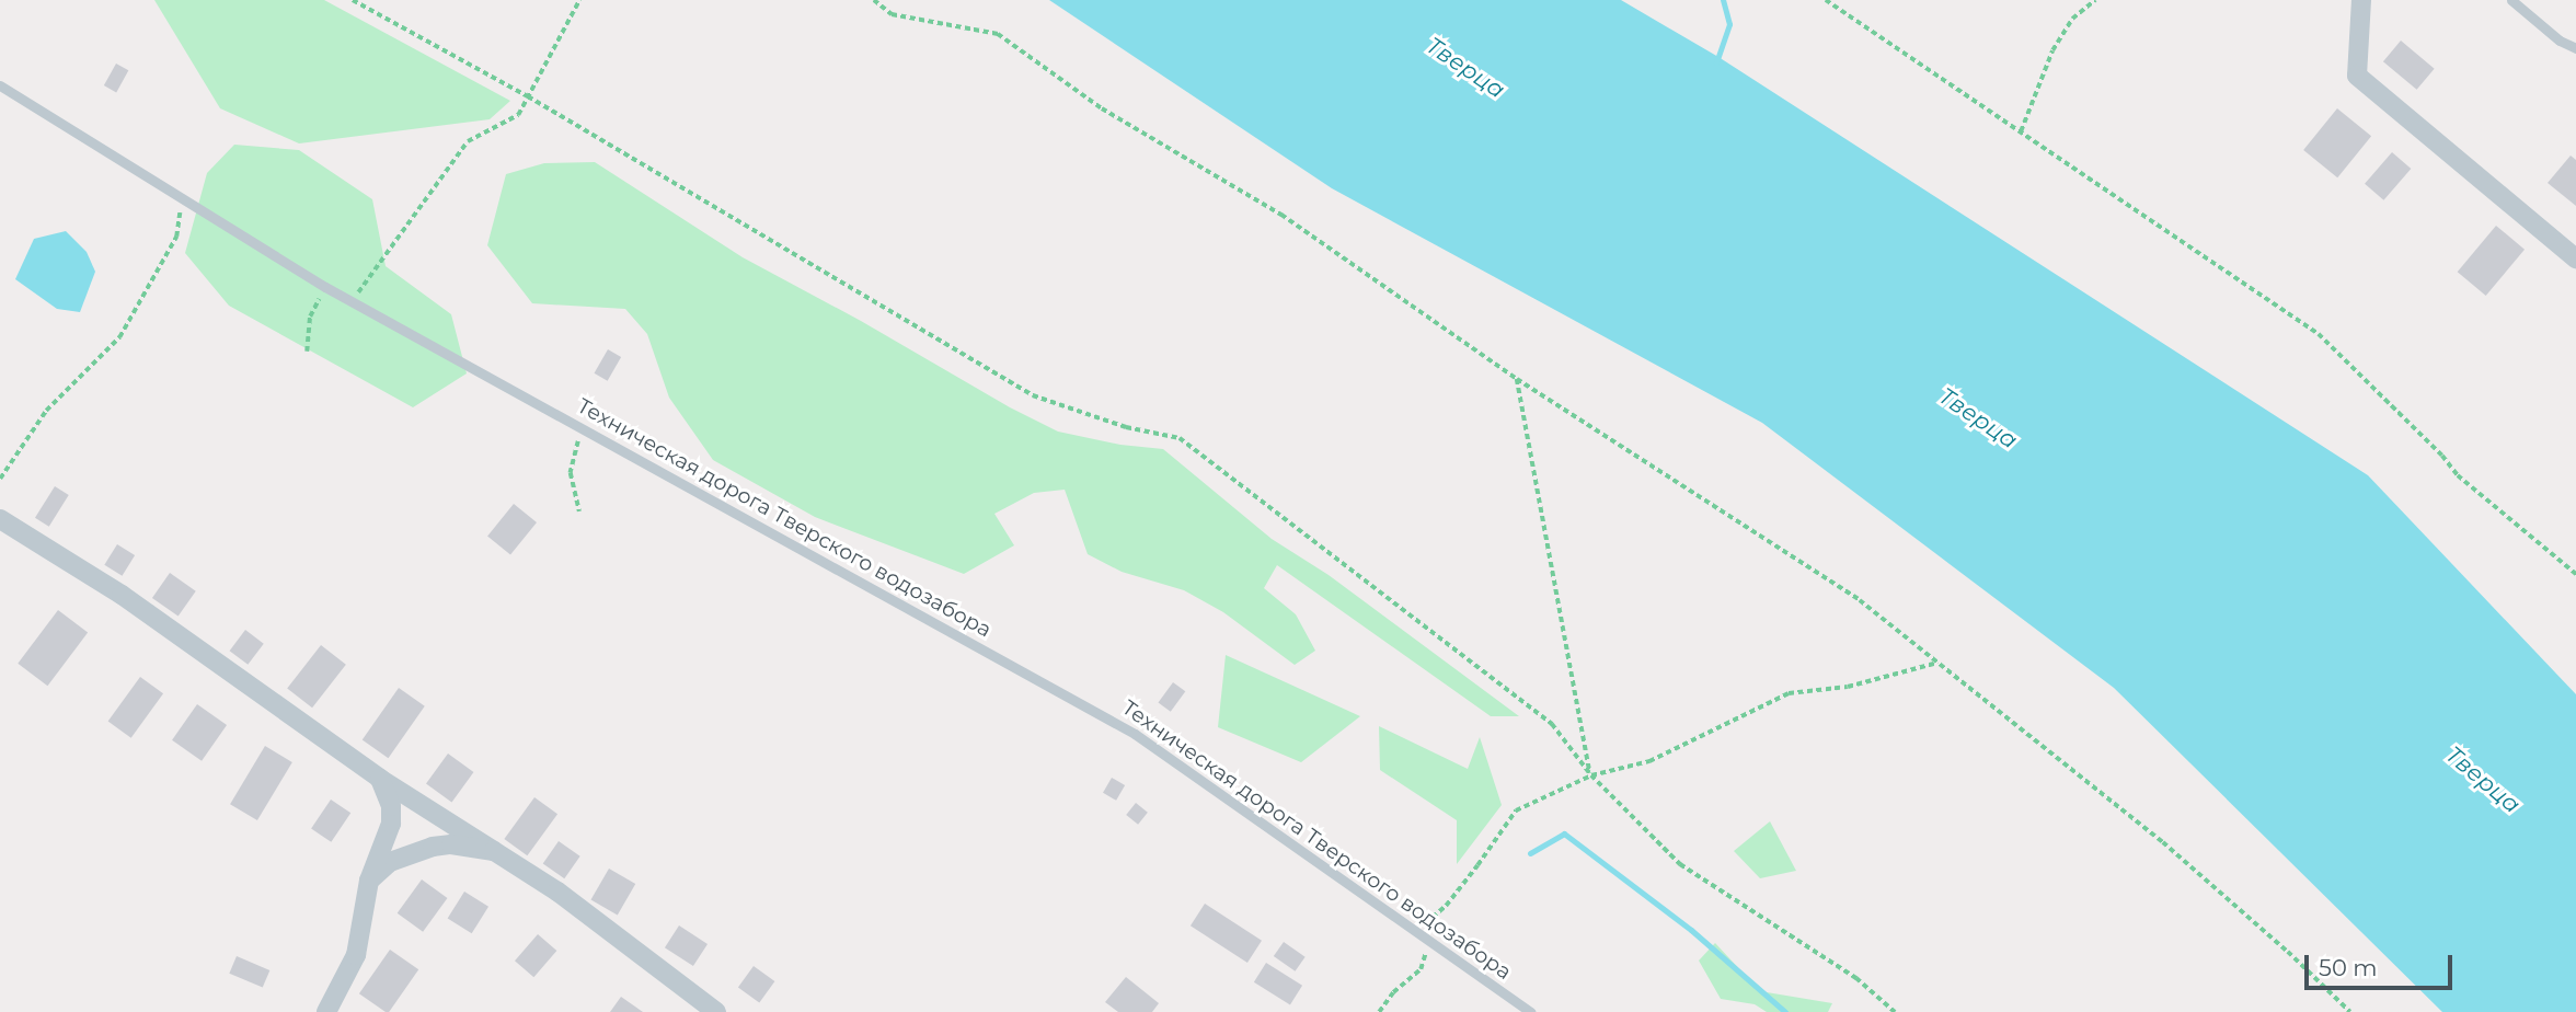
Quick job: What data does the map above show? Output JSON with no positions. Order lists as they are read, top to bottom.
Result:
{
  "streets": {
    "lane": ["Техническая дорога Тверского водозабора"]
  },
  "water": ["Тверца"],
  "scale_bar": "50 m"
}
